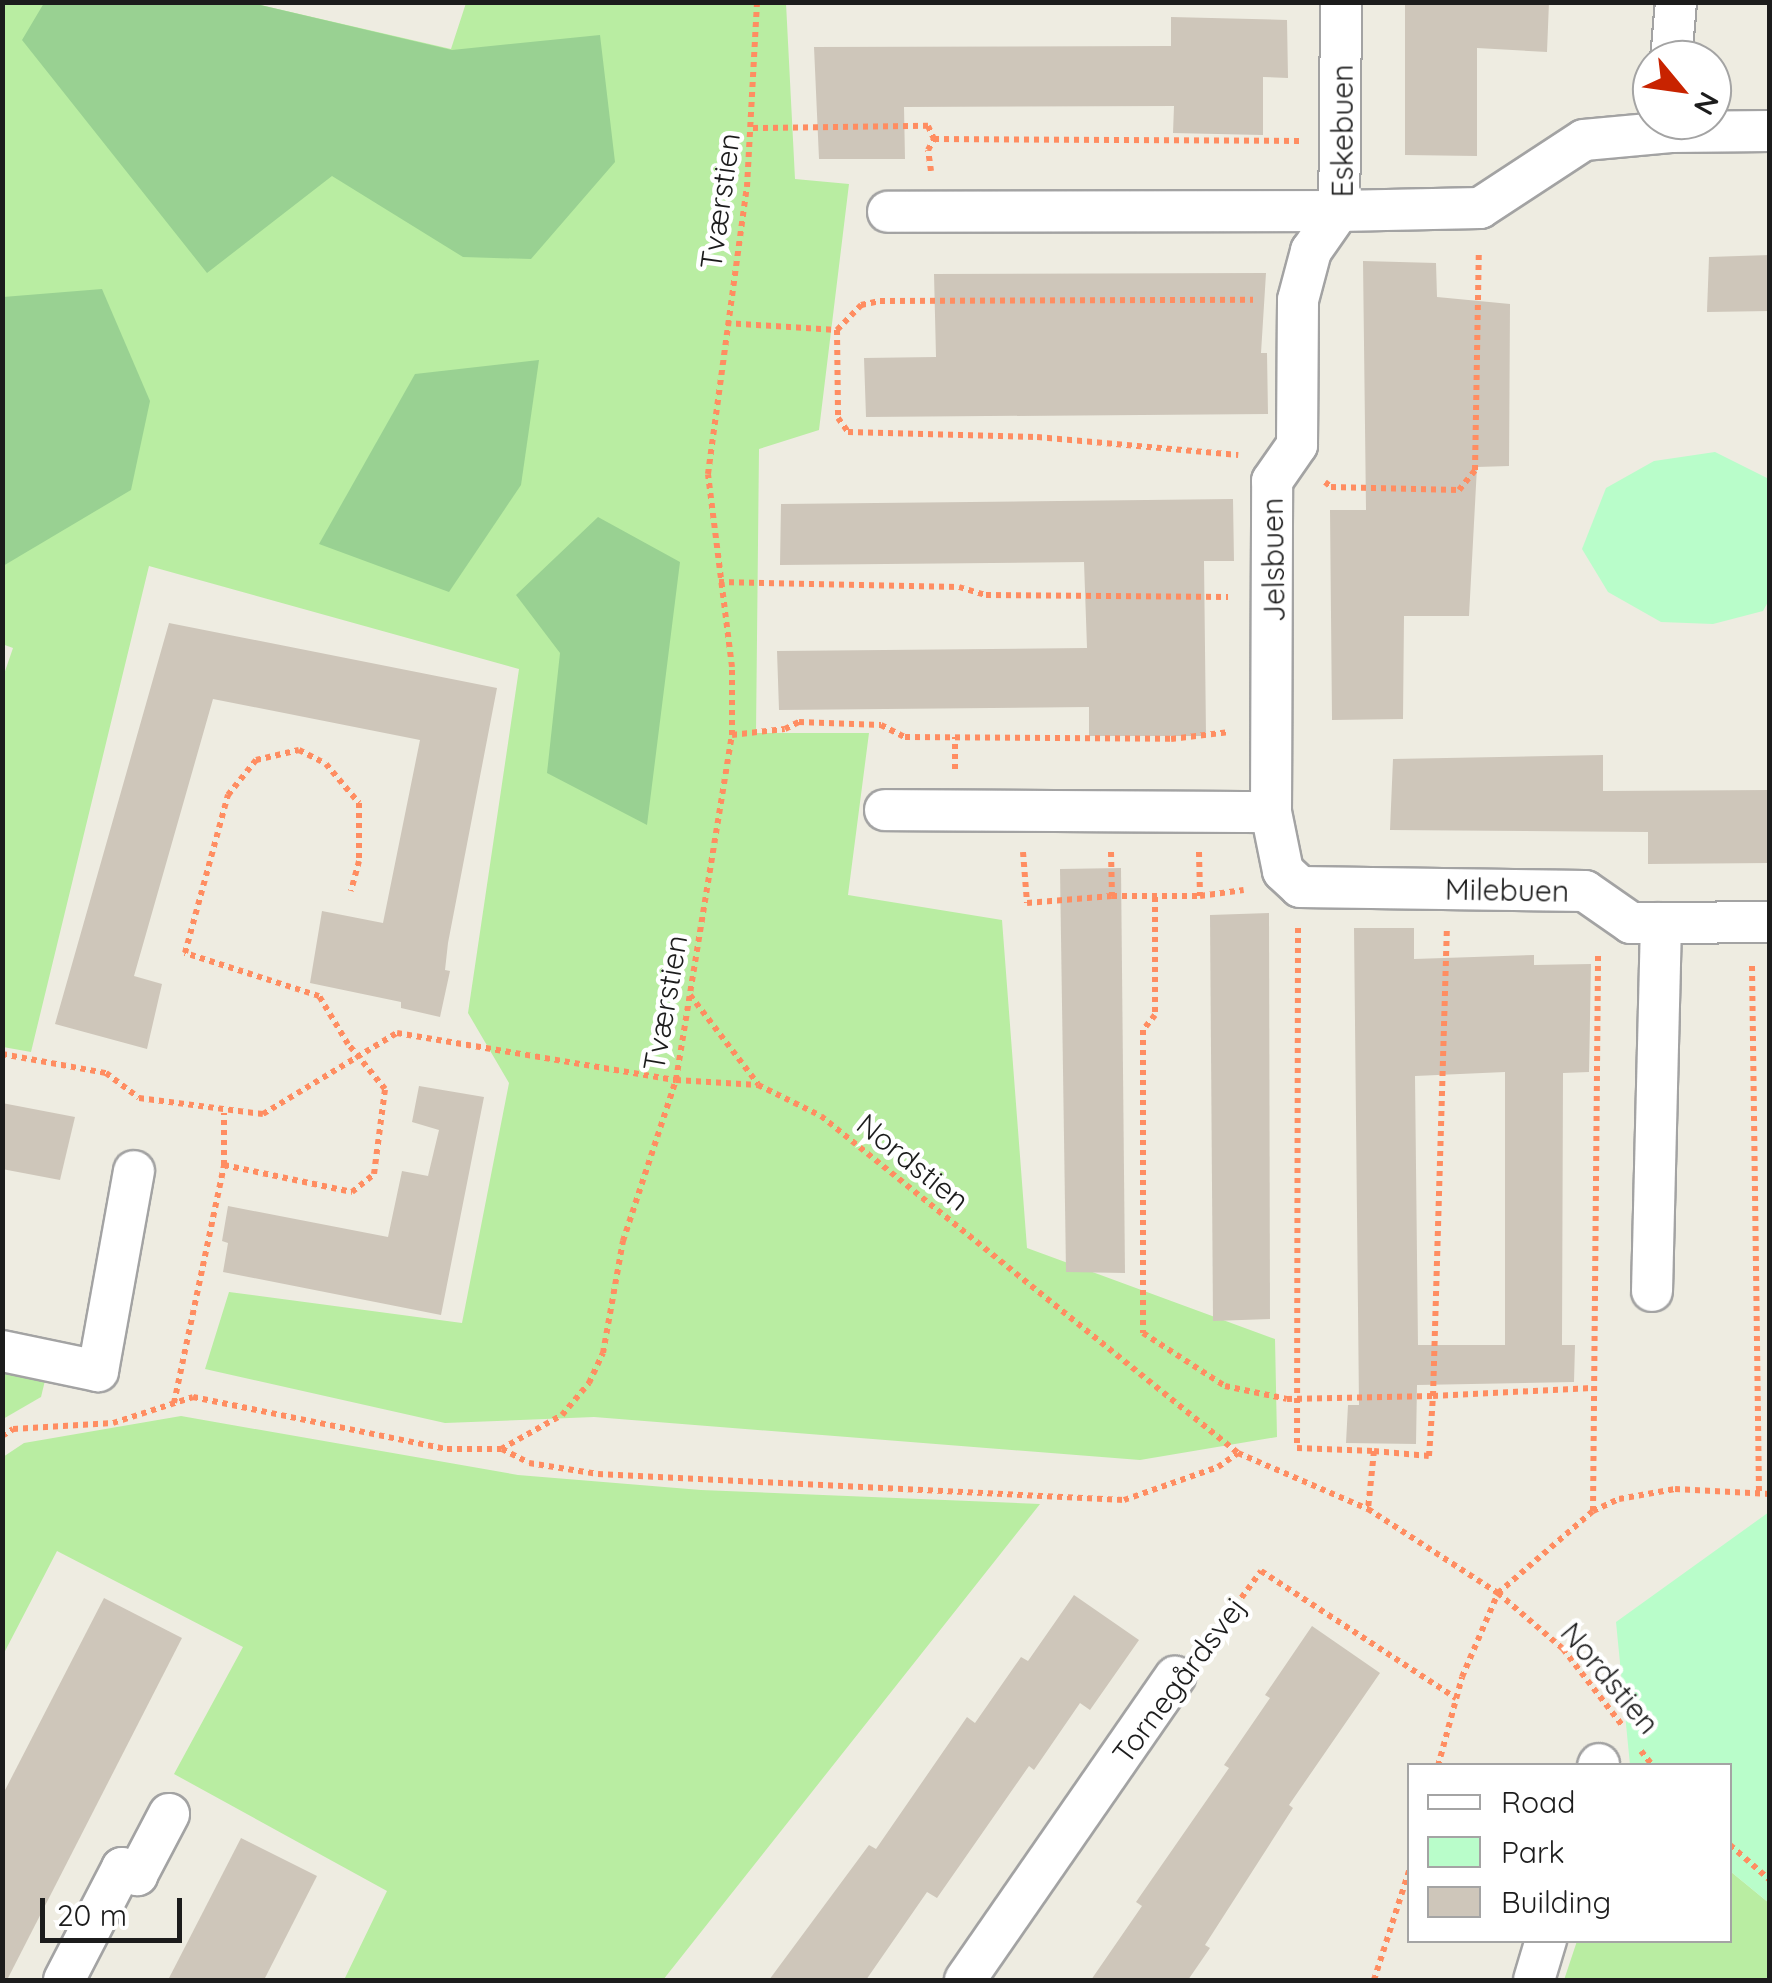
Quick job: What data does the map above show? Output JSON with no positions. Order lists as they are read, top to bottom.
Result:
{
  "streets": {
    "street": [
      "Eskebuen",
      "Jelsbuen",
      "Milebuen",
      "Tornegårdsvej"
    ],
    "path": ["Tværstien", "Nordstien"]
  },
  "crossings": [
    ["Eskebuen", "Jelsbuen"],
    ["Tværstien", "Nordstien"]
  ],
  "legend": ["Road", "Park", "Building"],
  "scale_bar": "20 m",
  "north": "bottom right"
}
